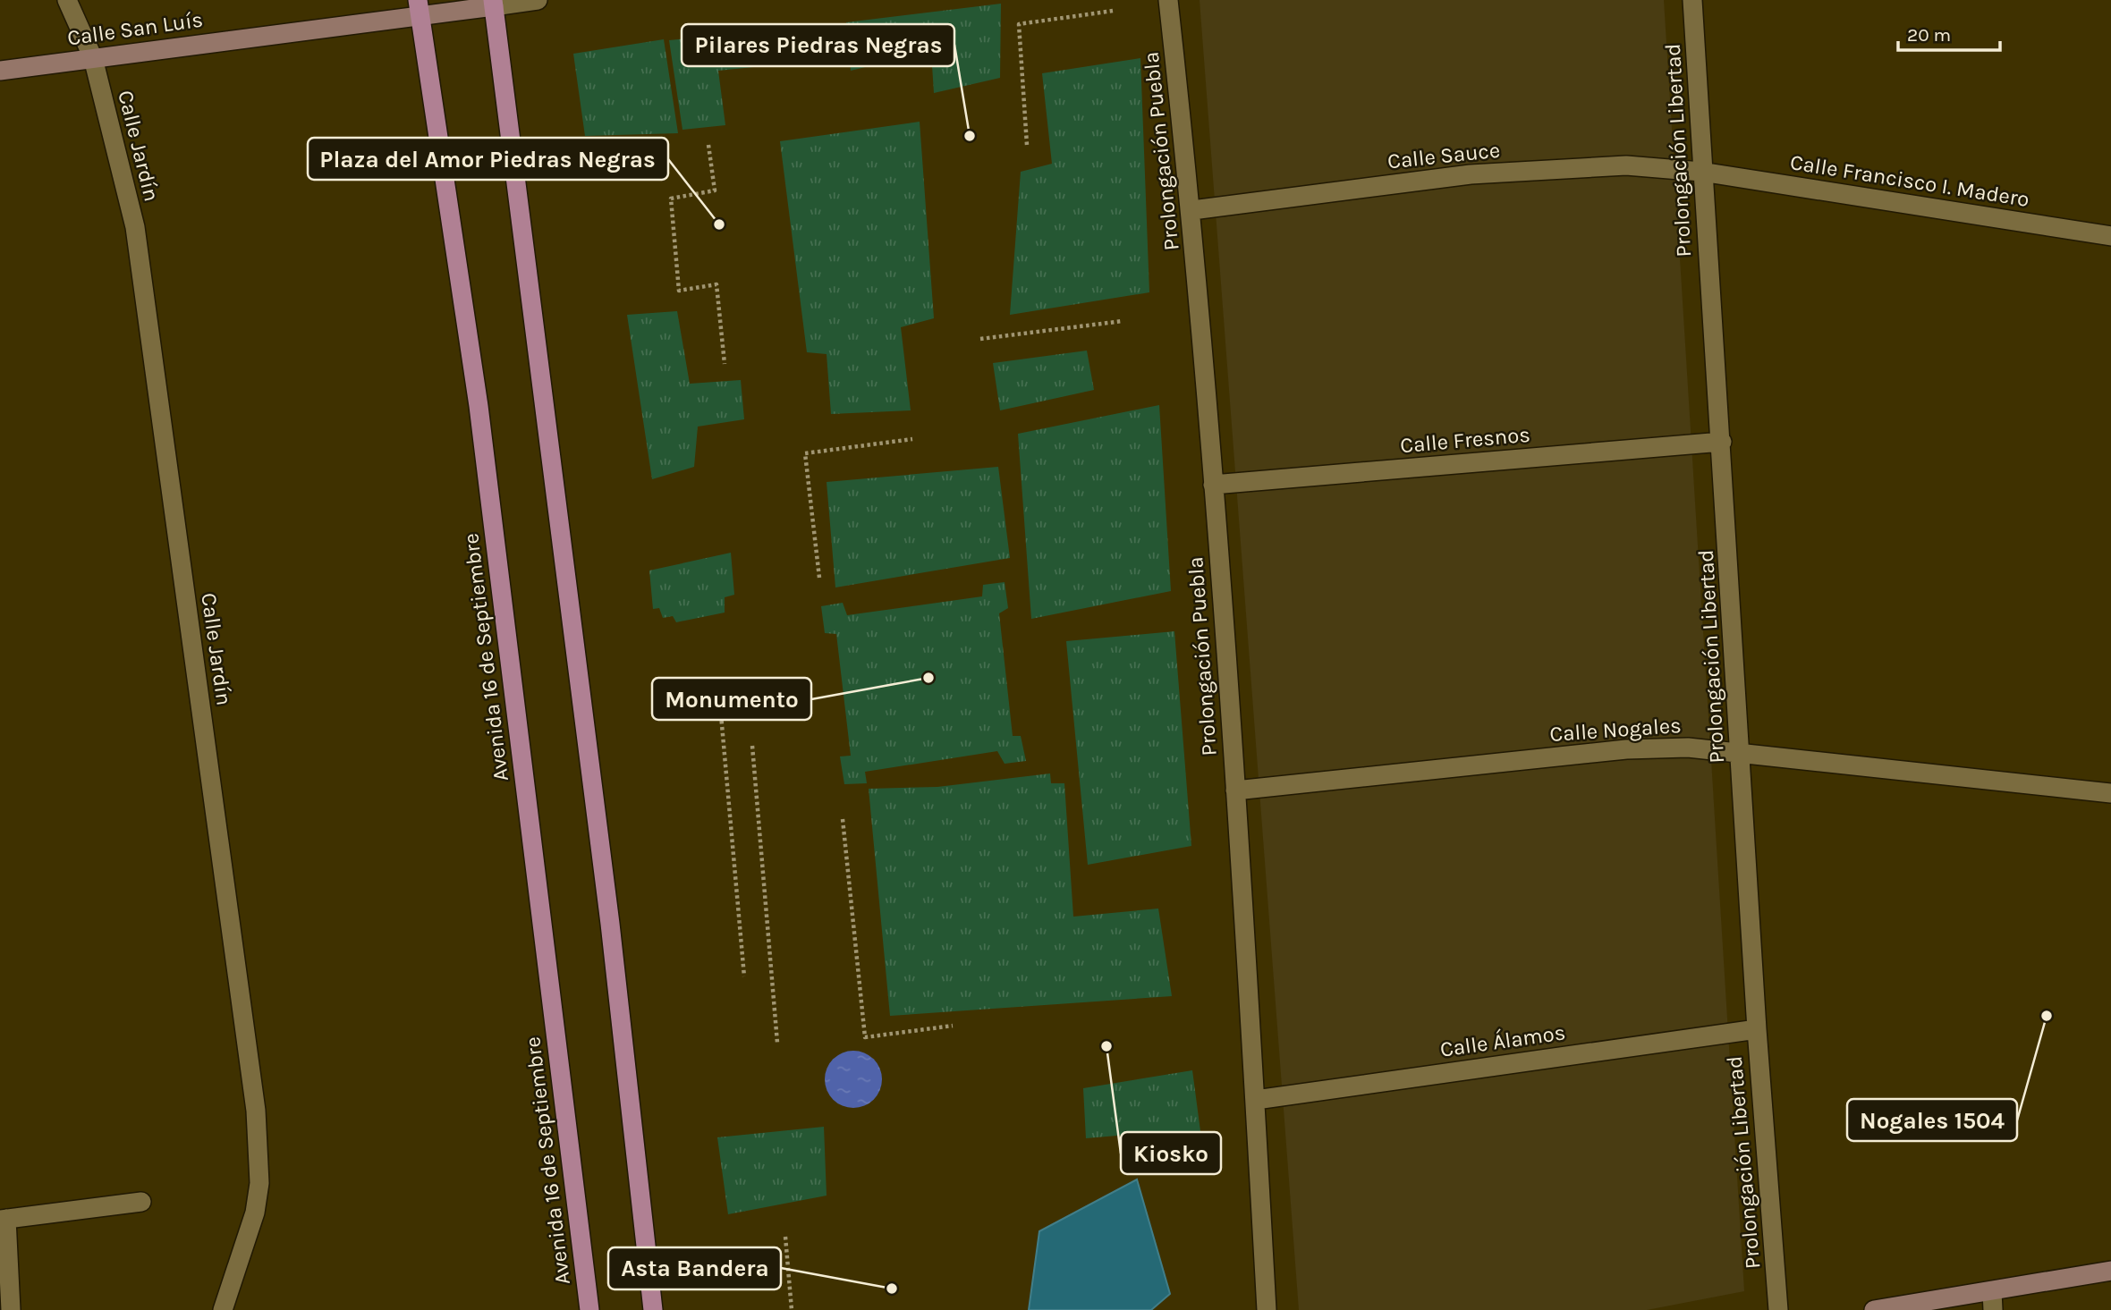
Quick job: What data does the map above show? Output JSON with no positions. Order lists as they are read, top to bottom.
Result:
{
  "streets": {
    "main road": ["Avenida 16 de Septiembre"],
    "street": [
      "Calle San Luís",
      "Calle Jardín",
      "Prolongación Libertad",
      "Prolongación Puebla",
      "Calle Sauce",
      "Calle Francisco I. Madero",
      "Calle Fresnos",
      "Calle Nogales",
      "Calle Álamos"
    ]
  },
  "crossings": [
    ["Calle San Luís", "Calle Jardín"],
    ["Calle San Luís", "Avenida 16 de Septiembre"],
    ["Prolongación Libertad", "Calle Sauce"],
    ["Prolongación Libertad", "Calle Francisco I. Madero"],
    ["Prolongación Libertad", "Calle Fresnos"],
    ["Prolongación Libertad", "Calle Nogales"],
    ["Prolongación Libertad", "Calle Álamos"],
    ["Prolongación Puebla", "Calle Sauce"],
    ["Prolongación Puebla", "Calle Fresnos"],
    ["Prolongación Puebla", "Calle Nogales"],
    ["Prolongación Puebla", "Calle Álamos"],
    ["Calle Sauce", "Calle Francisco I. Madero"]
  ],
  "places": [
    "Pilares Piedras Negras",
    "Plaza del Amor Piedras Negras",
    "Monumento",
    "Nogales 1504",
    "Kiosko",
    "Asta Bandera"
  ],
  "scale_bar": "20 m"
}
